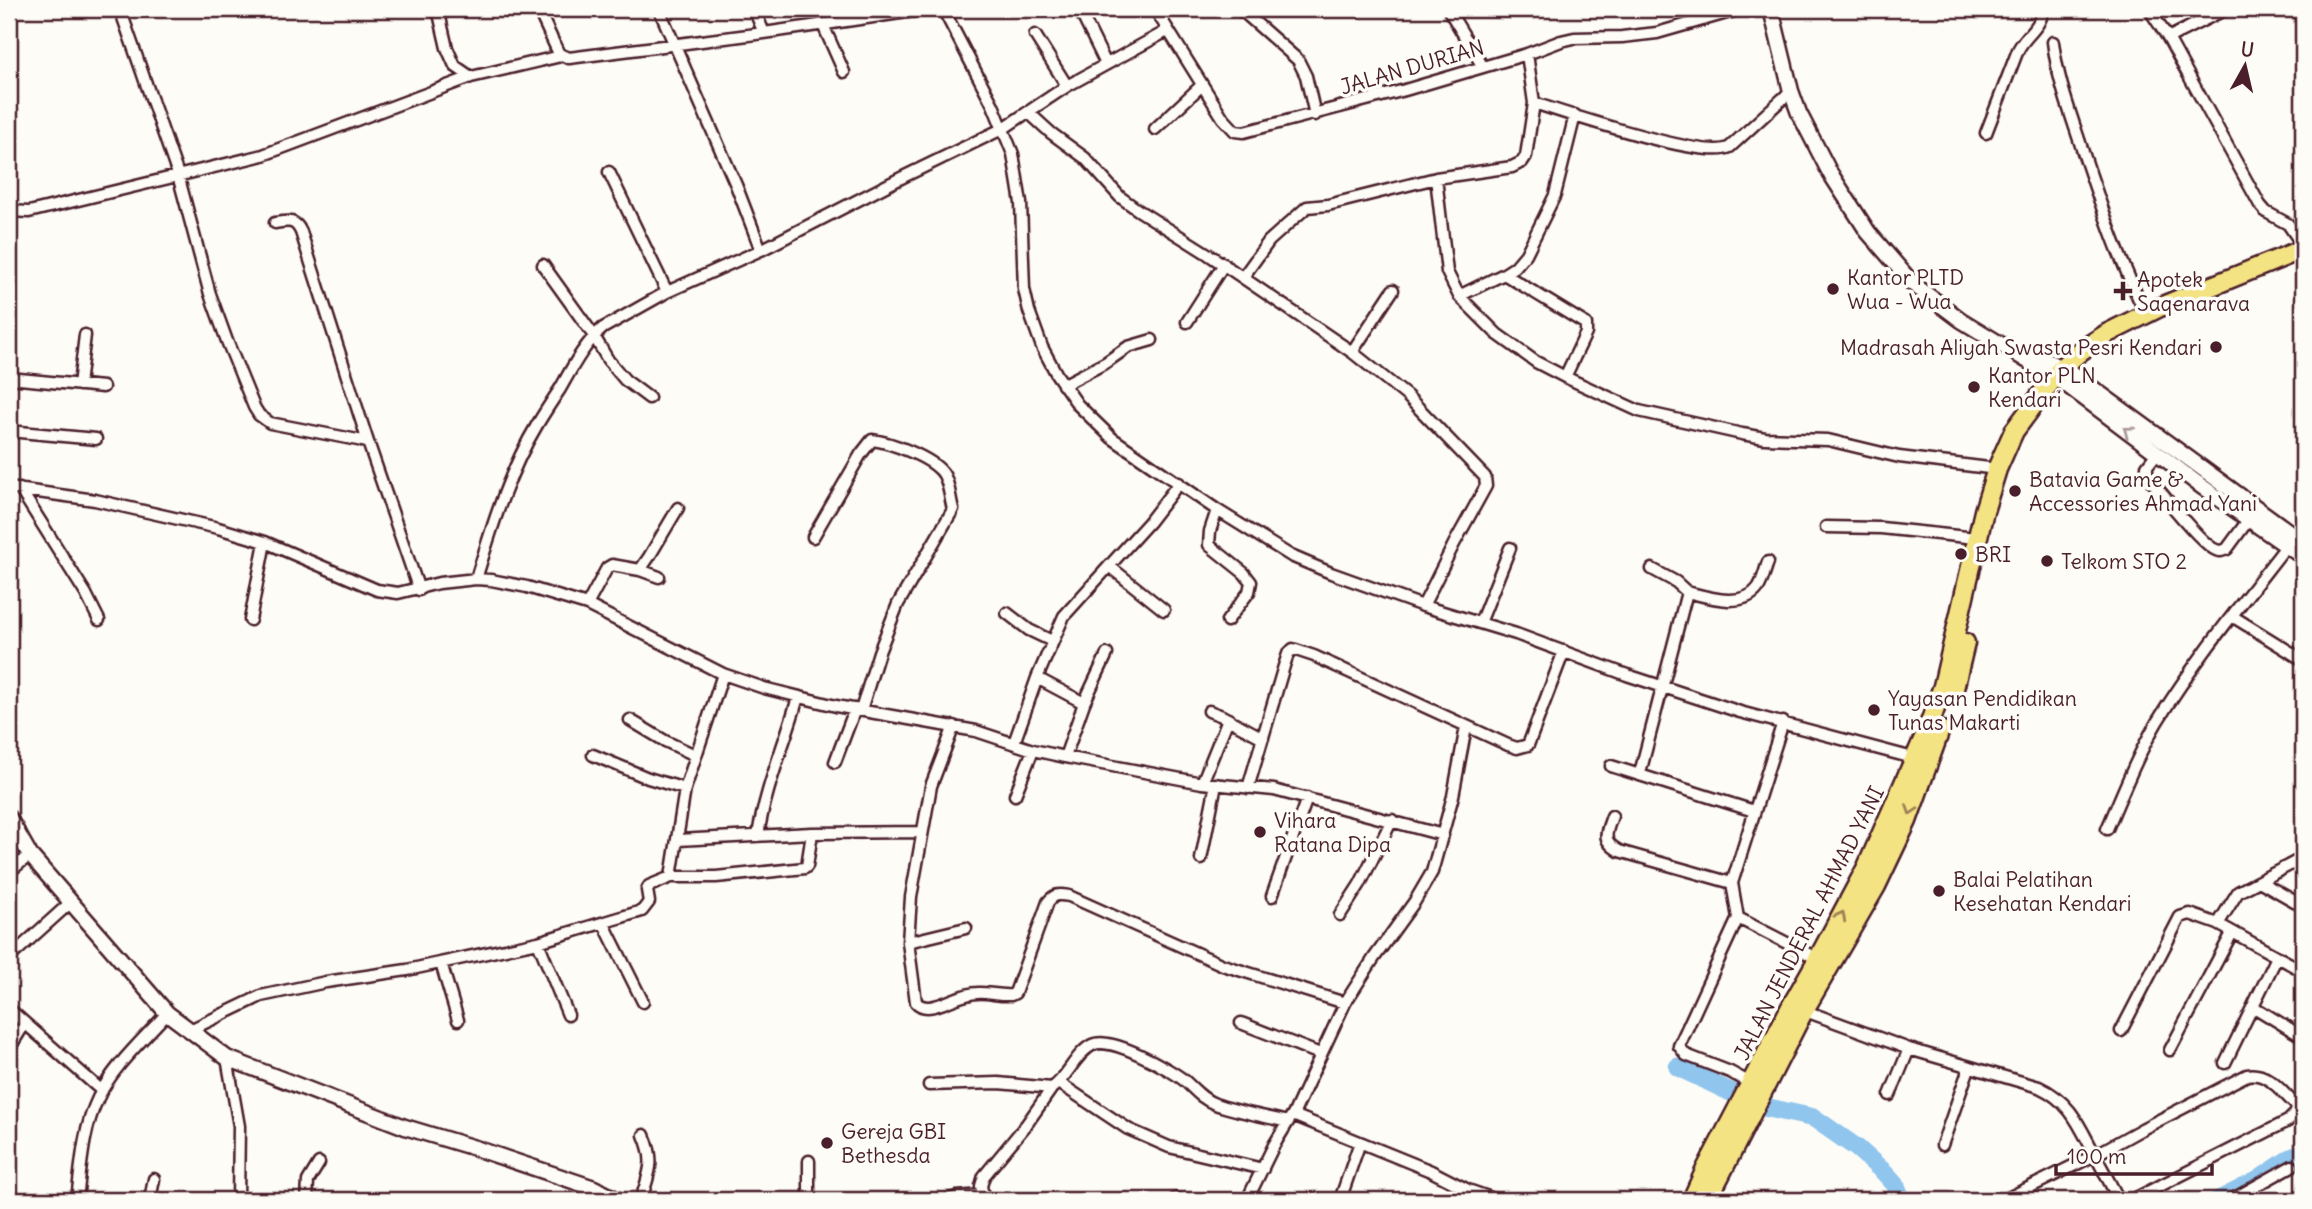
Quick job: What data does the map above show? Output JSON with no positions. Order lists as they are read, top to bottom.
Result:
{
  "streets": {
    "highway": ["JALAN JENDERAL AHMAD YANI"],
    "street": ["JALAN DURIAN"]
  },
  "places": {
    "other": [
      "Kantor PLTD Wua - Wua",
      "Madrasah Aliyah Swasta Pesri Kendari",
      "Kantor PLN Kendari",
      "Batavia Game & Accessories Ahmad Yani",
      "BRI",
      "Telkom STO 2",
      "Yayasan Pendidikan Tunas Makarti",
      "Vihara Ratana Dipa",
      "Balai Pelatihan Kesehatan Kendari",
      "Gereja GBI Bethesda"
    ],
    "health": ["Apotek Saqenarava"]
  },
  "scale_bar": "100 m",
  "north": "top"
}
